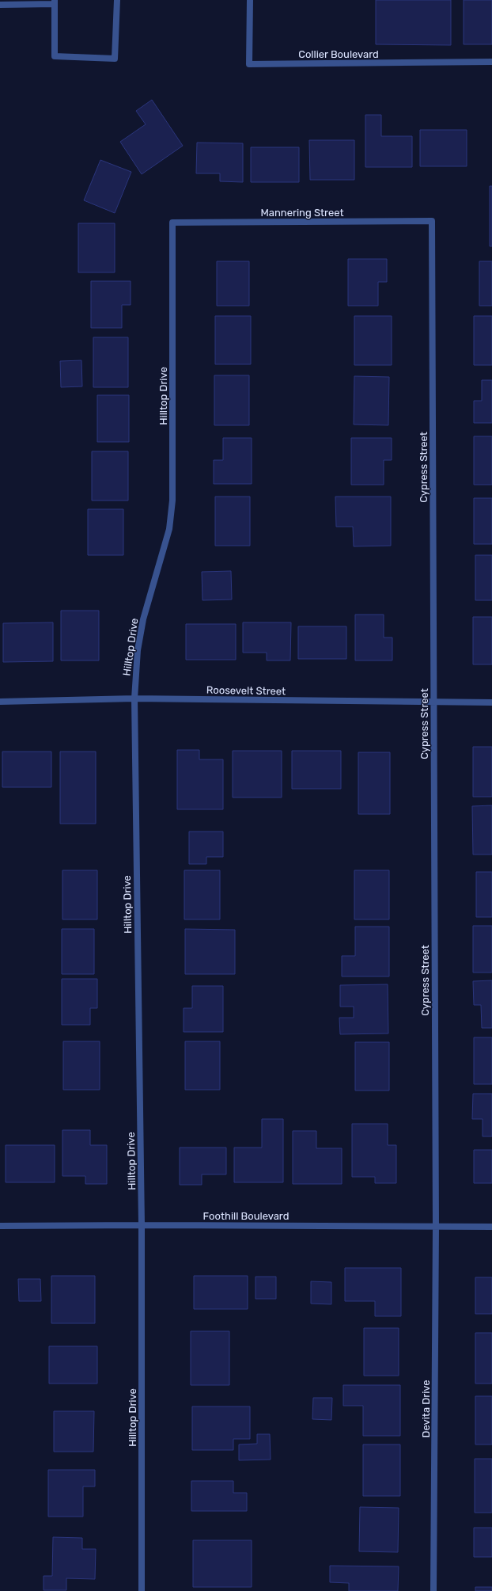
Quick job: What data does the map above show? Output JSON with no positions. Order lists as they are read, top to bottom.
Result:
{
  "streets": {
    "street": [
      "Collier Boulevard",
      "Mannering Street",
      "Hilltop Drive",
      "Cypress Street",
      "Roosevelt Street",
      "Foothill Boulevard",
      "Devita Drive"
    ]
  },
  "crossings": [
    ["Mannering Street", "Hilltop Drive"],
    ["Mannering Street", "Cypress Street"],
    ["Hilltop Drive", "Roosevelt Street"],
    ["Hilltop Drive", "Foothill Boulevard"],
    ["Cypress Street", "Roosevelt Street"],
    ["Cypress Street", "Foothill Boulevard"],
    ["Cypress Street", "Devita Drive"],
    ["Foothill Boulevard", "Devita Drive"]
  ]
}
